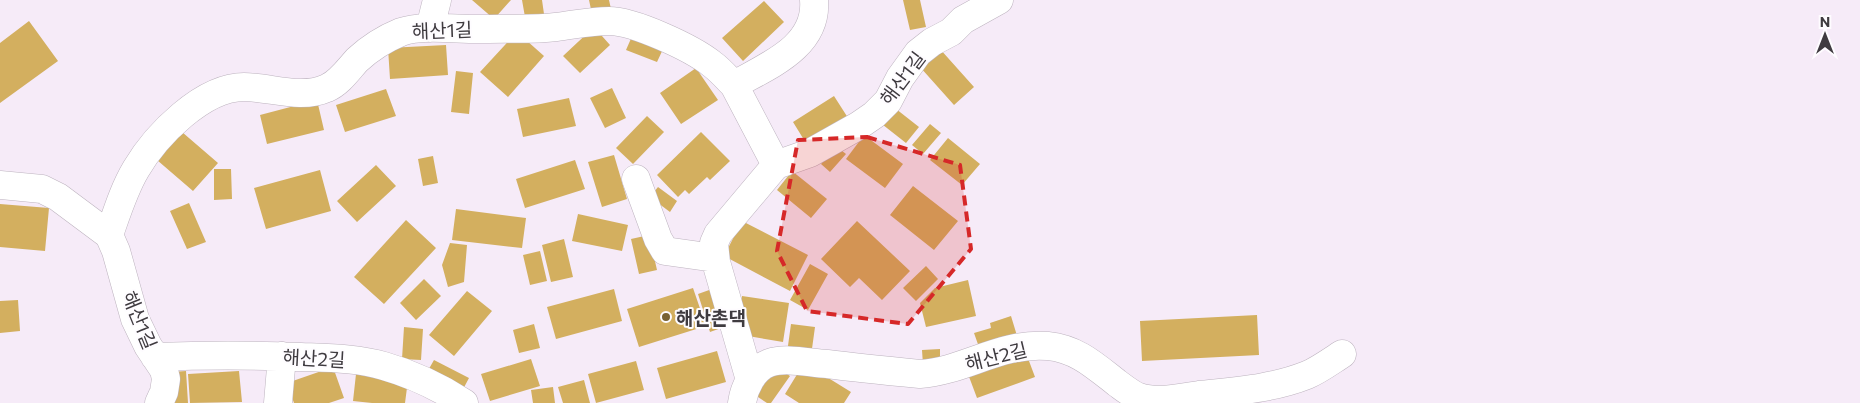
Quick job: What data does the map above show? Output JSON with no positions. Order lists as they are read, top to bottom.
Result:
{
  "streets": {
    "lane": ["해산1길", "해산2길"]
  },
  "crossings": [
    ["해산1길", "해산2길"]
  ],
  "places": ["해산촌댁"],
  "north": "top"
}
